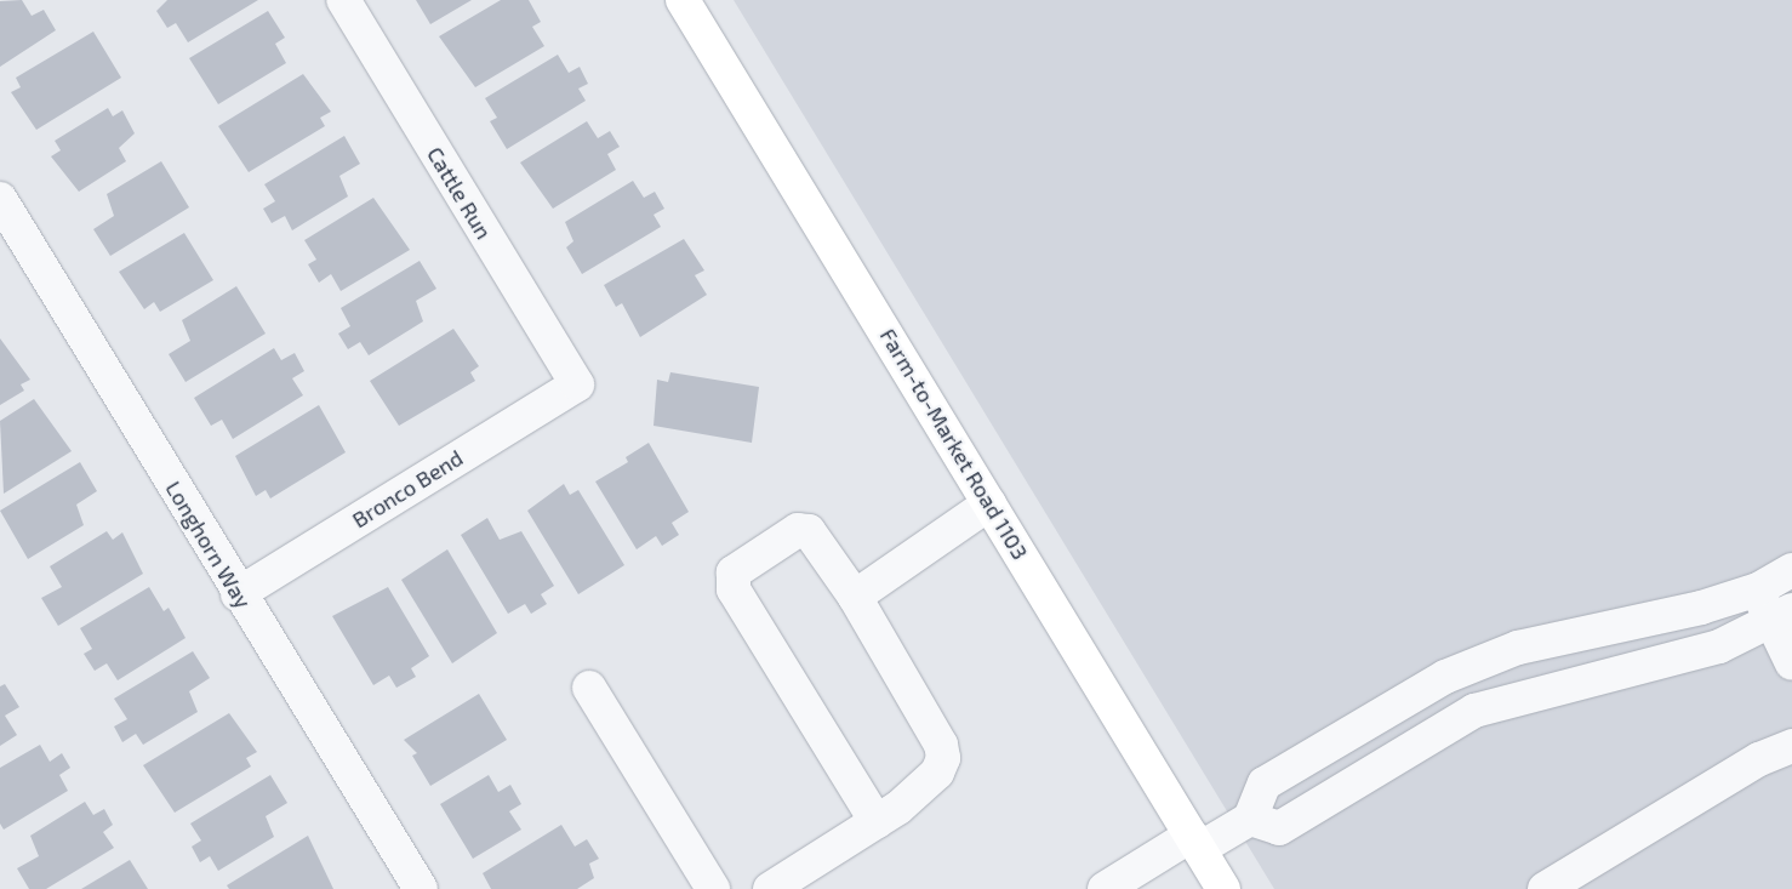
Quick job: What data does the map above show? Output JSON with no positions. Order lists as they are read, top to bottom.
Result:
{
  "streets": {
    "main road": ["Farm-to-Market Road 1103"],
    "street": ["Cattle Run", "Bronco Bend", "Longhorn Way"]
  },
  "crossings": [
    ["Cattle Run", "Bronco Bend"],
    ["Bronco Bend", "Longhorn Way"]
  ]
}
